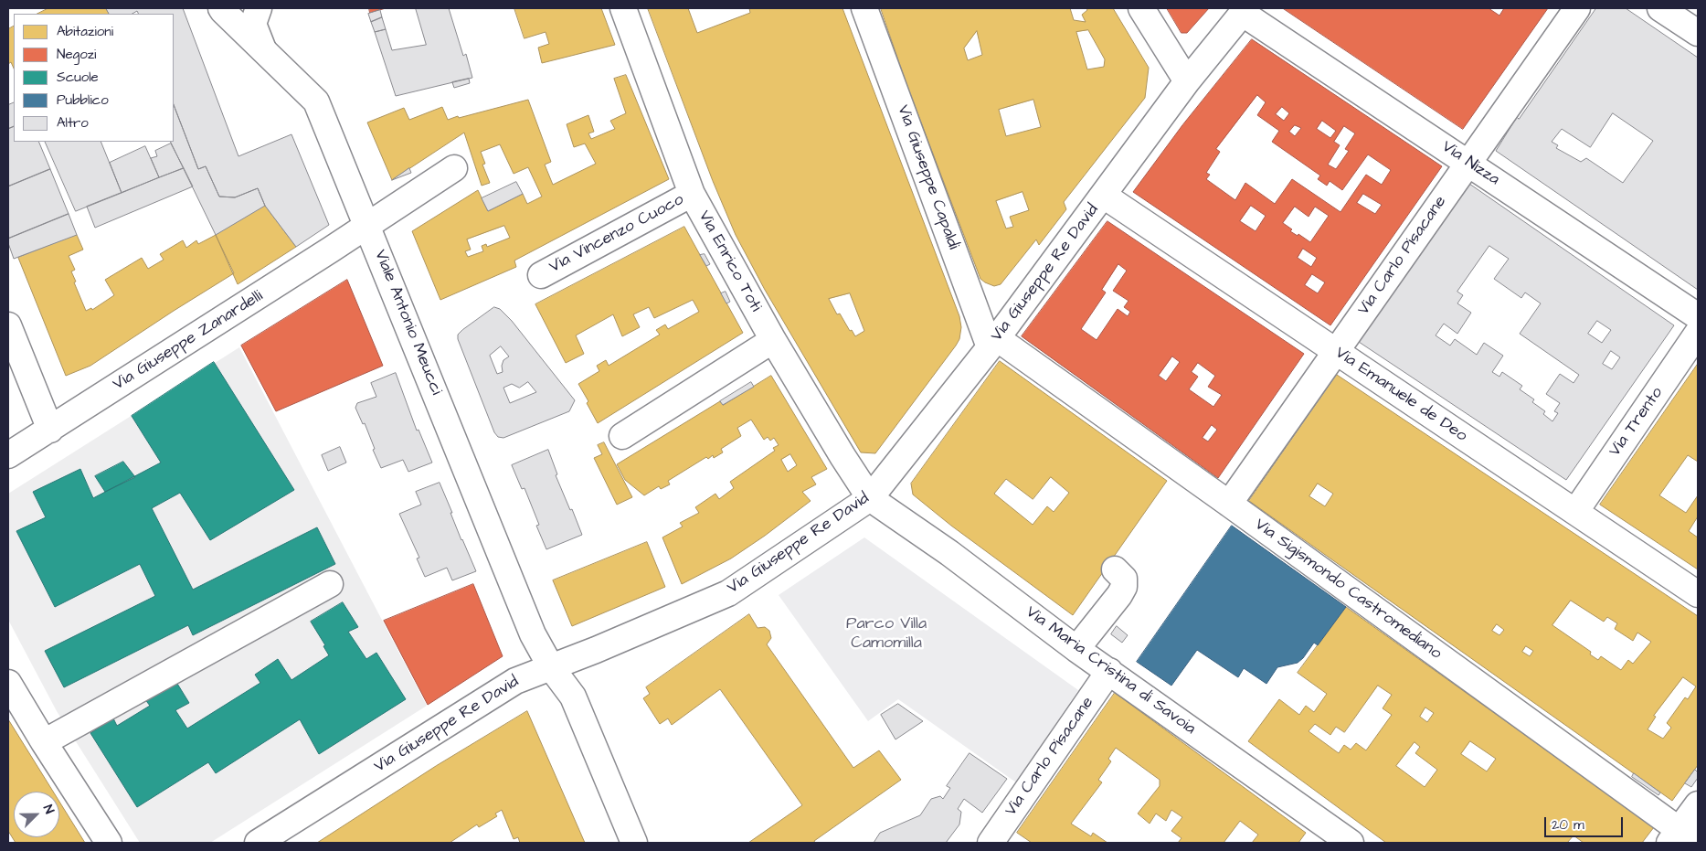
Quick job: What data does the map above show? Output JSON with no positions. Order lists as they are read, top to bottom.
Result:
{
  "streets": {
    "street": [
      "Via Nizza",
      "Via Giuseppe Capaldi",
      "Via Vincenzo Cuoco",
      "Via Carlo Pisacane",
      "Via Enrico Toti",
      "Via Giuseppe Re David",
      "Viale Antonio Meucci",
      "Via Giuseppe Zanardelli",
      "Via Emanuele de Deo",
      "Via Trento",
      "Via Sigismondo Castromediano",
      "Via Maria Cristina di Savoia"
    ]
  },
  "crossings": [
    ["Via Nizza", "Via Carlo Pisacane"],
    ["Via Nizza", "Via Giuseppe Re David"],
    ["Via Giuseppe Capaldi", "Via Giuseppe Re David"],
    ["Via Giuseppe Capaldi", "Via Sigismondo Castromediano"],
    ["Via Vincenzo Cuoco", "Via Enrico Toti"],
    ["Via Carlo Pisacane", "Via Emanuele de Deo"],
    ["Via Carlo Pisacane", "Via Sigismondo Castromediano"],
    ["Via Carlo Pisacane", "Via Maria Cristina di Savoia"],
    ["Via Enrico Toti", "Via Giuseppe Re David"],
    ["Via Enrico Toti", "Via Maria Cristina di Savoia"],
    ["Via Giuseppe Re David", "Viale Antonio Meucci"],
    ["Via Giuseppe Re David", "Via Emanuele de Deo"],
    ["Via Giuseppe Re David", "Via Sigismondo Castromediano"],
    ["Via Giuseppe Re David", "Via Maria Cristina di Savoia"],
    ["Viale Antonio Meucci", "Via Giuseppe Zanardelli"],
    ["Via Emanuele de Deo", "Via Trento"]
  ],
  "parks": ["Parco Villa Camomilla"],
  "legend": [
    "Abitazioni",
    "Negozi",
    "Scuole",
    "Pubblico",
    "Altro"
  ],
  "scale_bar": "20 m",
  "north": "top right"
}
